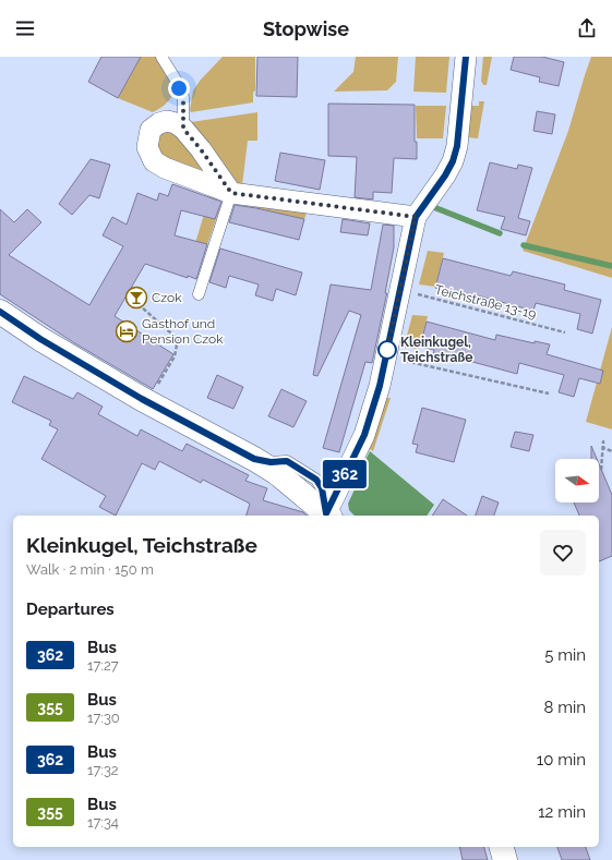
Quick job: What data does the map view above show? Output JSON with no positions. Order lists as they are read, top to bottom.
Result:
{
  "streets": {
    "path": ["Teichstraße 13-19"]
  },
  "places": {
    "bar": ["Czok"],
    "hotel": ["Gasthof und Pension Czok"],
    "other": ["Kleinkugel, Teichstraße"]
  },
  "lines": ["bus line 362"],
  "north": "right",
  "page": {
    "header": "Stopwise",
    "on_map": "362",
    "heading": [
      ["Kleinkugel, Teichstraße", "Walk · 2 min · 150 m"],
      "Departures"
    ],
    "list": [
      {
        "mark": "362",
        "name": "Bus",
        "note": "17:27",
        "value": "5 min"
      },
      {
        "mark": "355",
        "name": "Bus",
        "note": "17:30",
        "value": "8 min"
      },
      {
        "mark": "362",
        "name": "Bus",
        "note": "17:32",
        "value": "10 min"
      },
      {
        "mark": "355",
        "name": "Bus",
        "note": "17:34",
        "value": "12 min"
      }
    ]
  }
}
